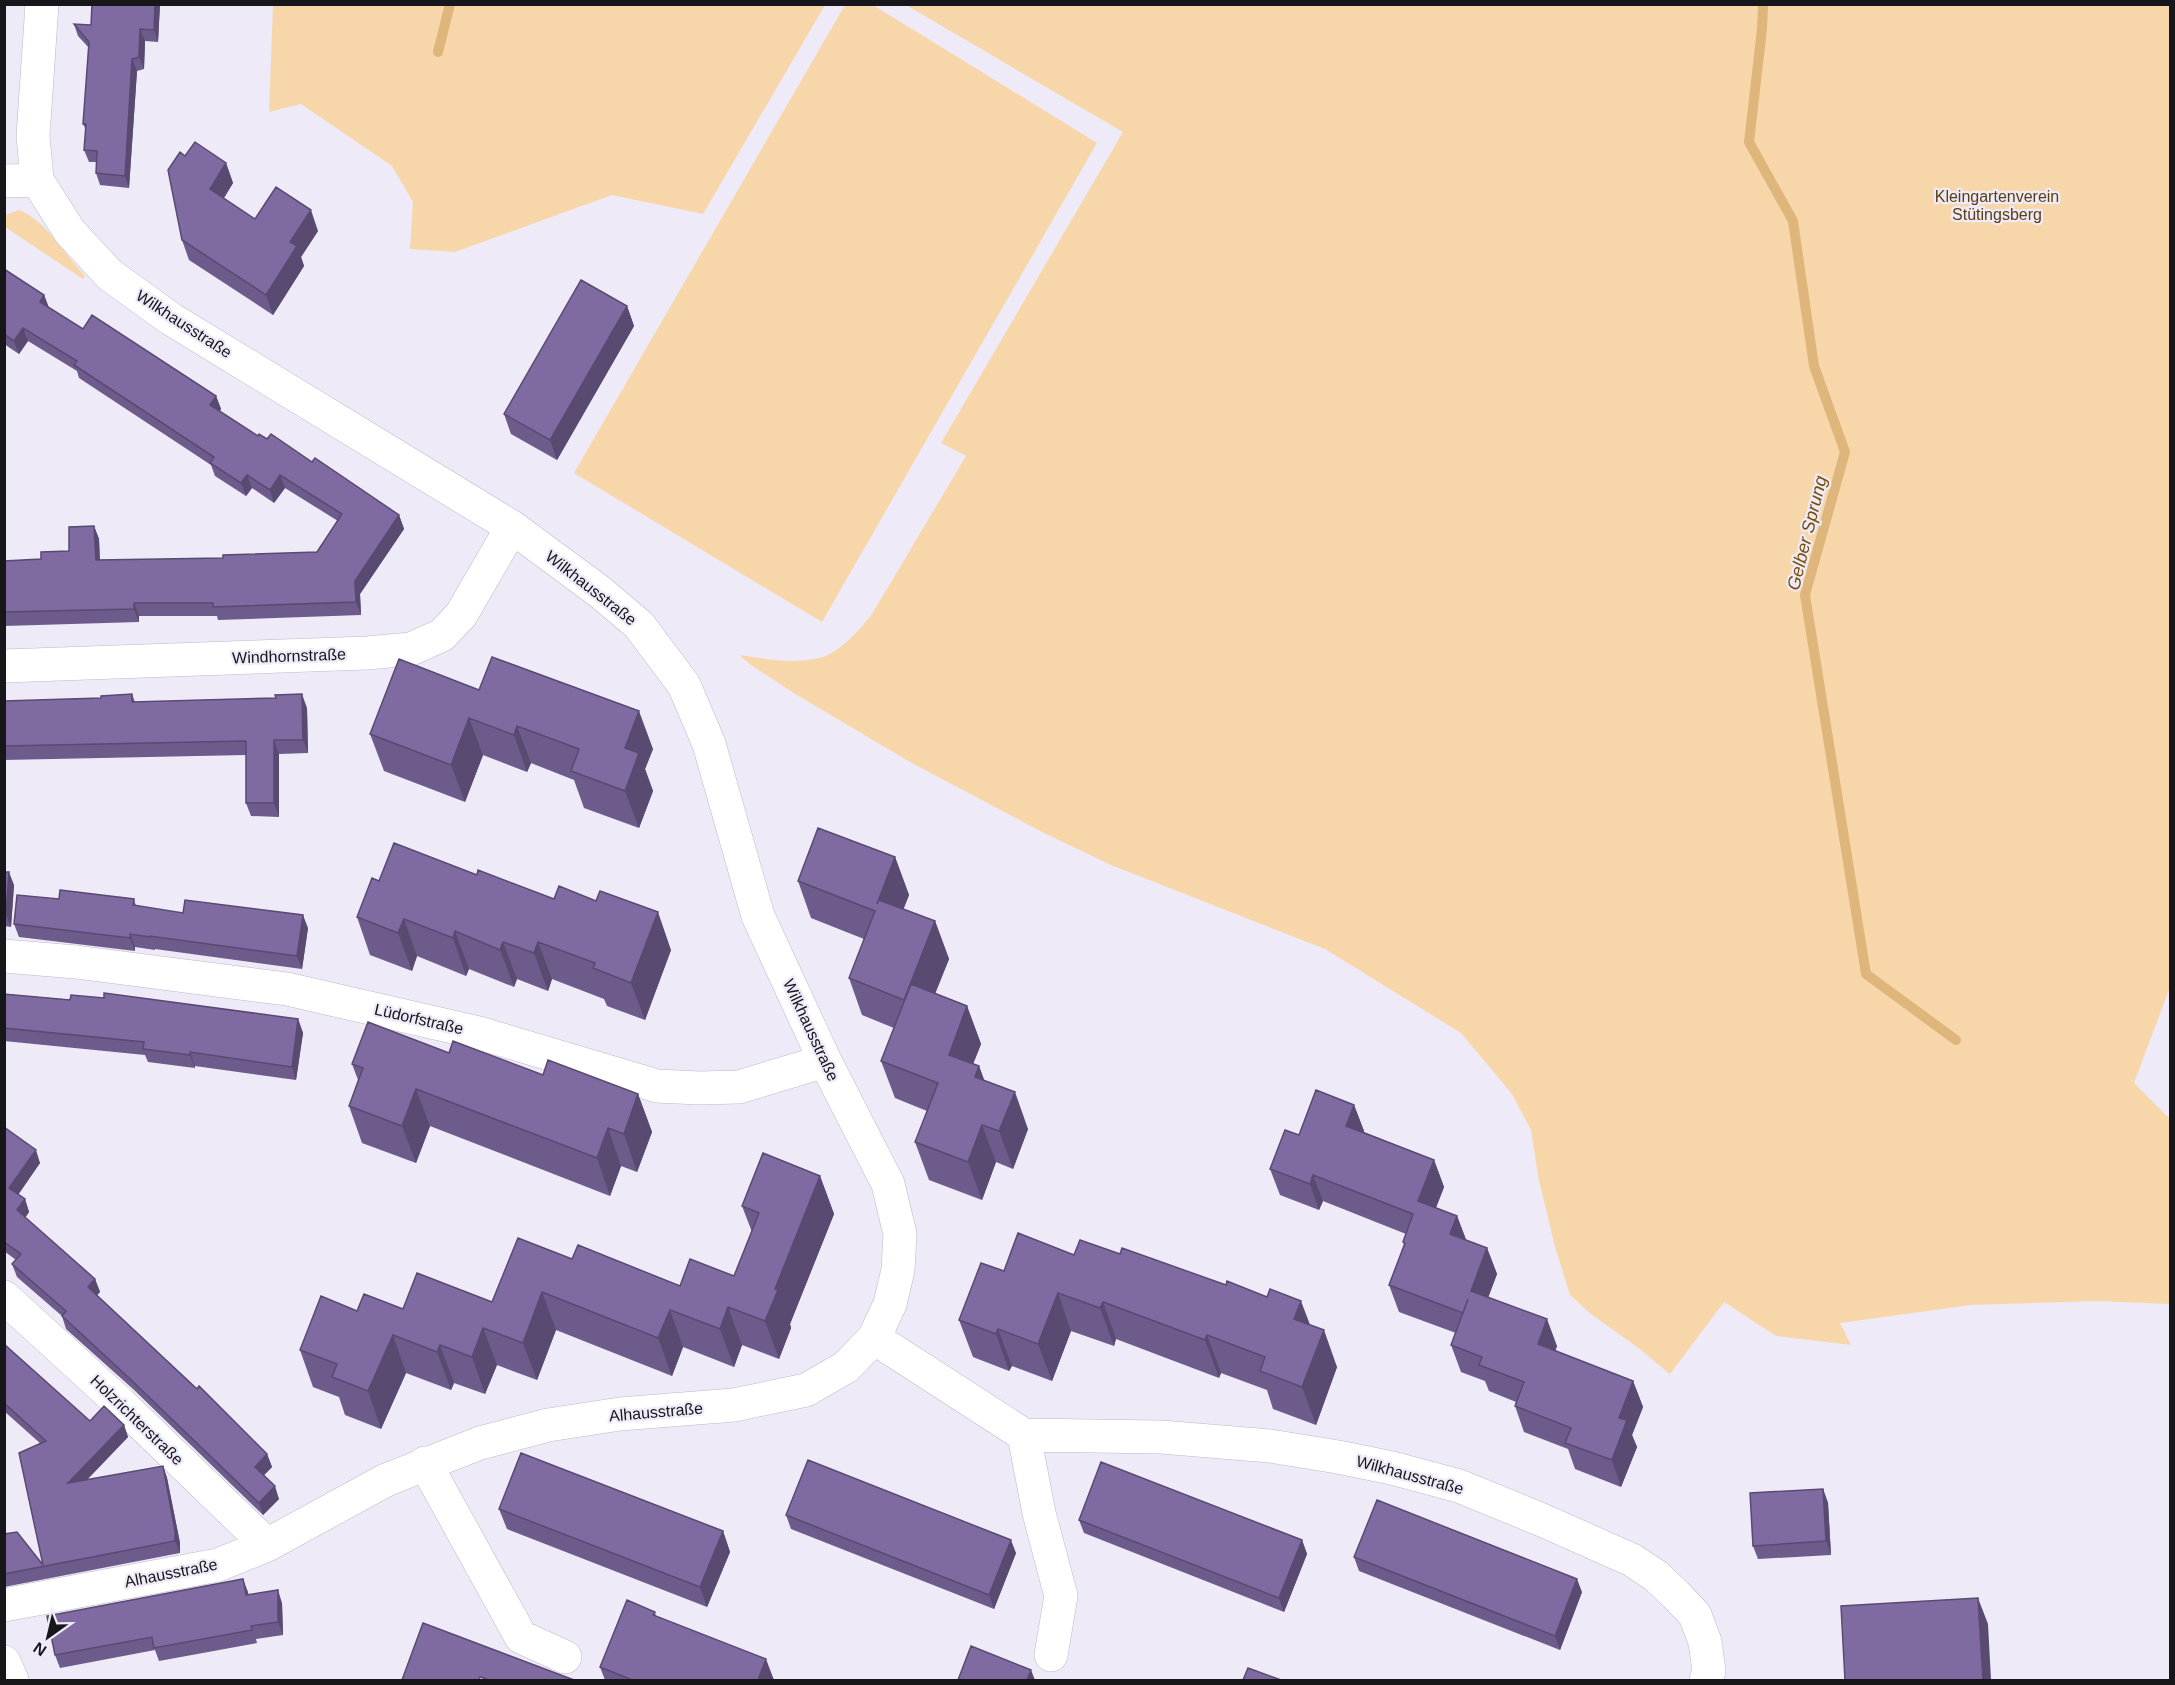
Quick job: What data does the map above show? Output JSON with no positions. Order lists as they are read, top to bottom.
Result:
{
  "streets": {
    "street": [
      "Wilkhausstraße",
      "Windhornstraße",
      "Lüdorfstraße",
      "Alhausstraße",
      "Holzrichterstraße"
    ]
  },
  "crossings": [
    ["Wilkhausstraße", "Windhornstraße"],
    ["Wilkhausstraße", "Lüdorfstraße"],
    ["Wilkhausstraße", "Alhausstraße"],
    ["Alhausstraße", "Holzrichterstraße"]
  ],
  "water": ["Gelber Sprung"],
  "parks": ["Kleingartenverein Stütingsberg"],
  "north": "bottom left"
}
